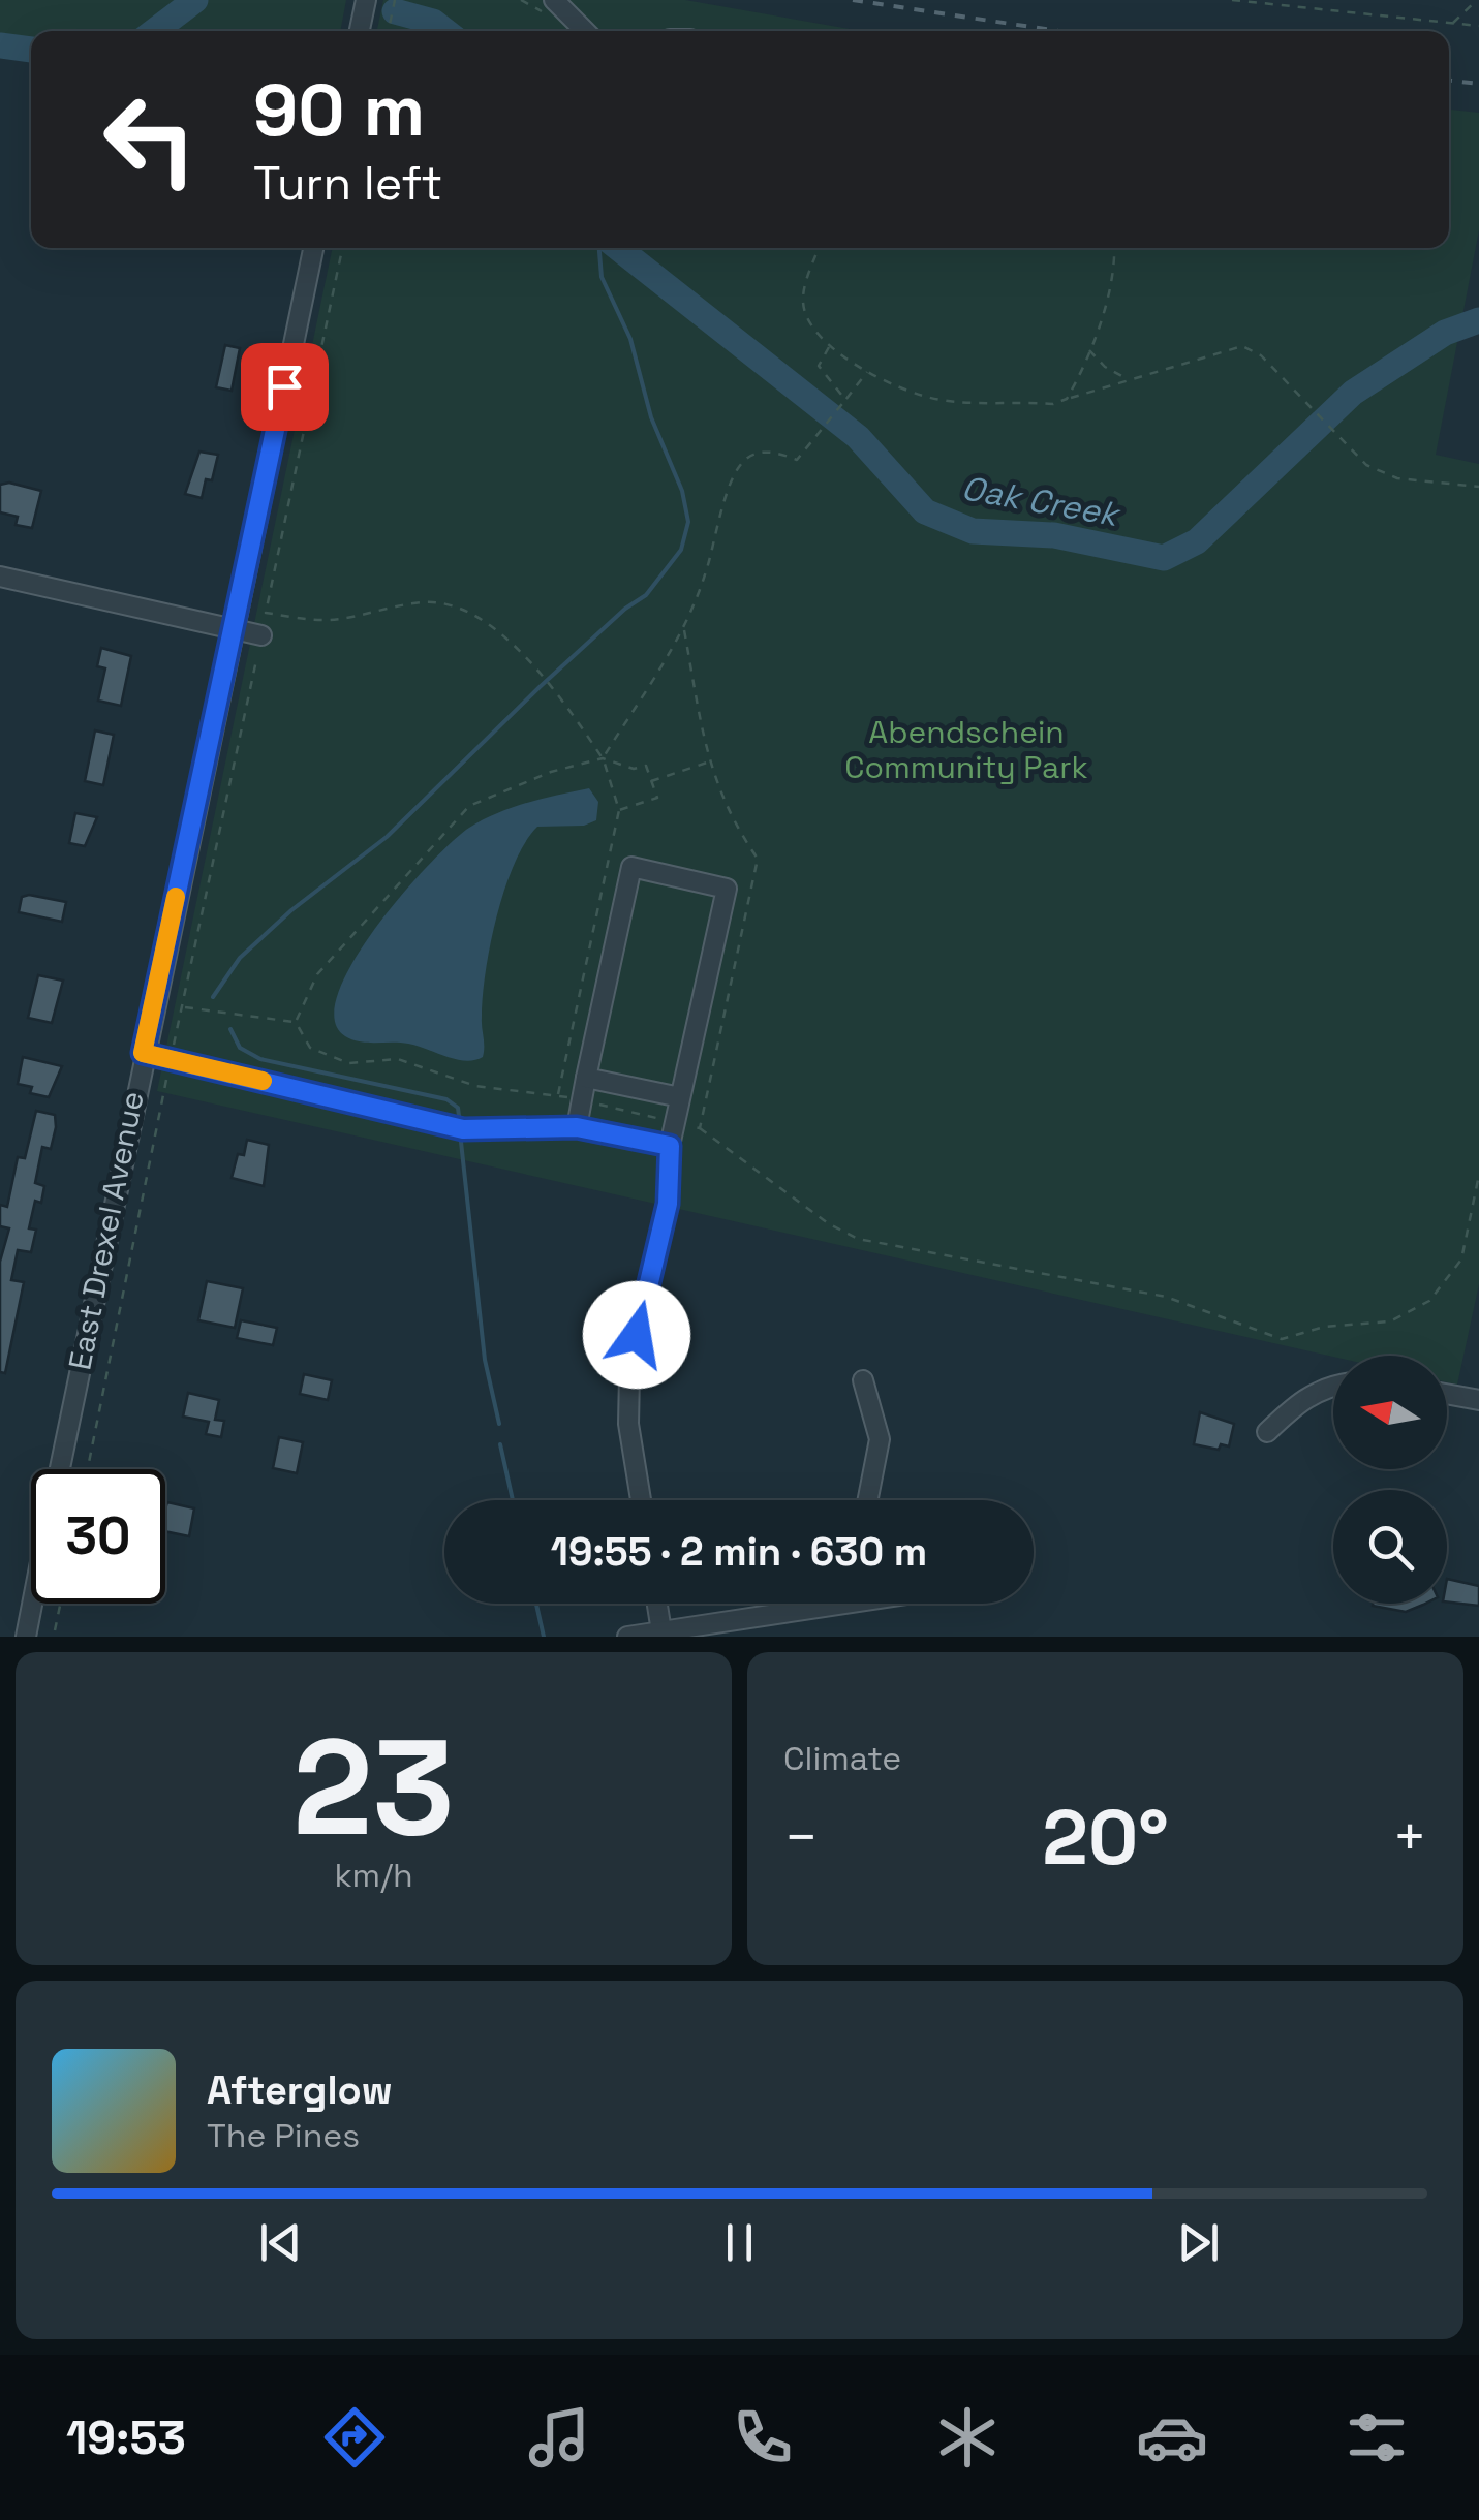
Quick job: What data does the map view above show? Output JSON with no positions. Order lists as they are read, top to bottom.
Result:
{
  "streets": {
    "street": ["East Drexel Avenue"]
  },
  "water": ["Oak Creek"],
  "parks": ["Abendschein Community Park"],
  "north": "left",
  "page": {
    "turn": ["90 m", "Turn left"],
    "limit": "30",
    "trip": "19:55 · 2 min · 630 m",
    "tile": [
      ["23", "km/h"],
      "Climate"
    ],
    "heat": ["−", "20°", "+"],
    "song": ["Afterglow", "The Pines"],
    "tabs": "19:53"
  }
}
